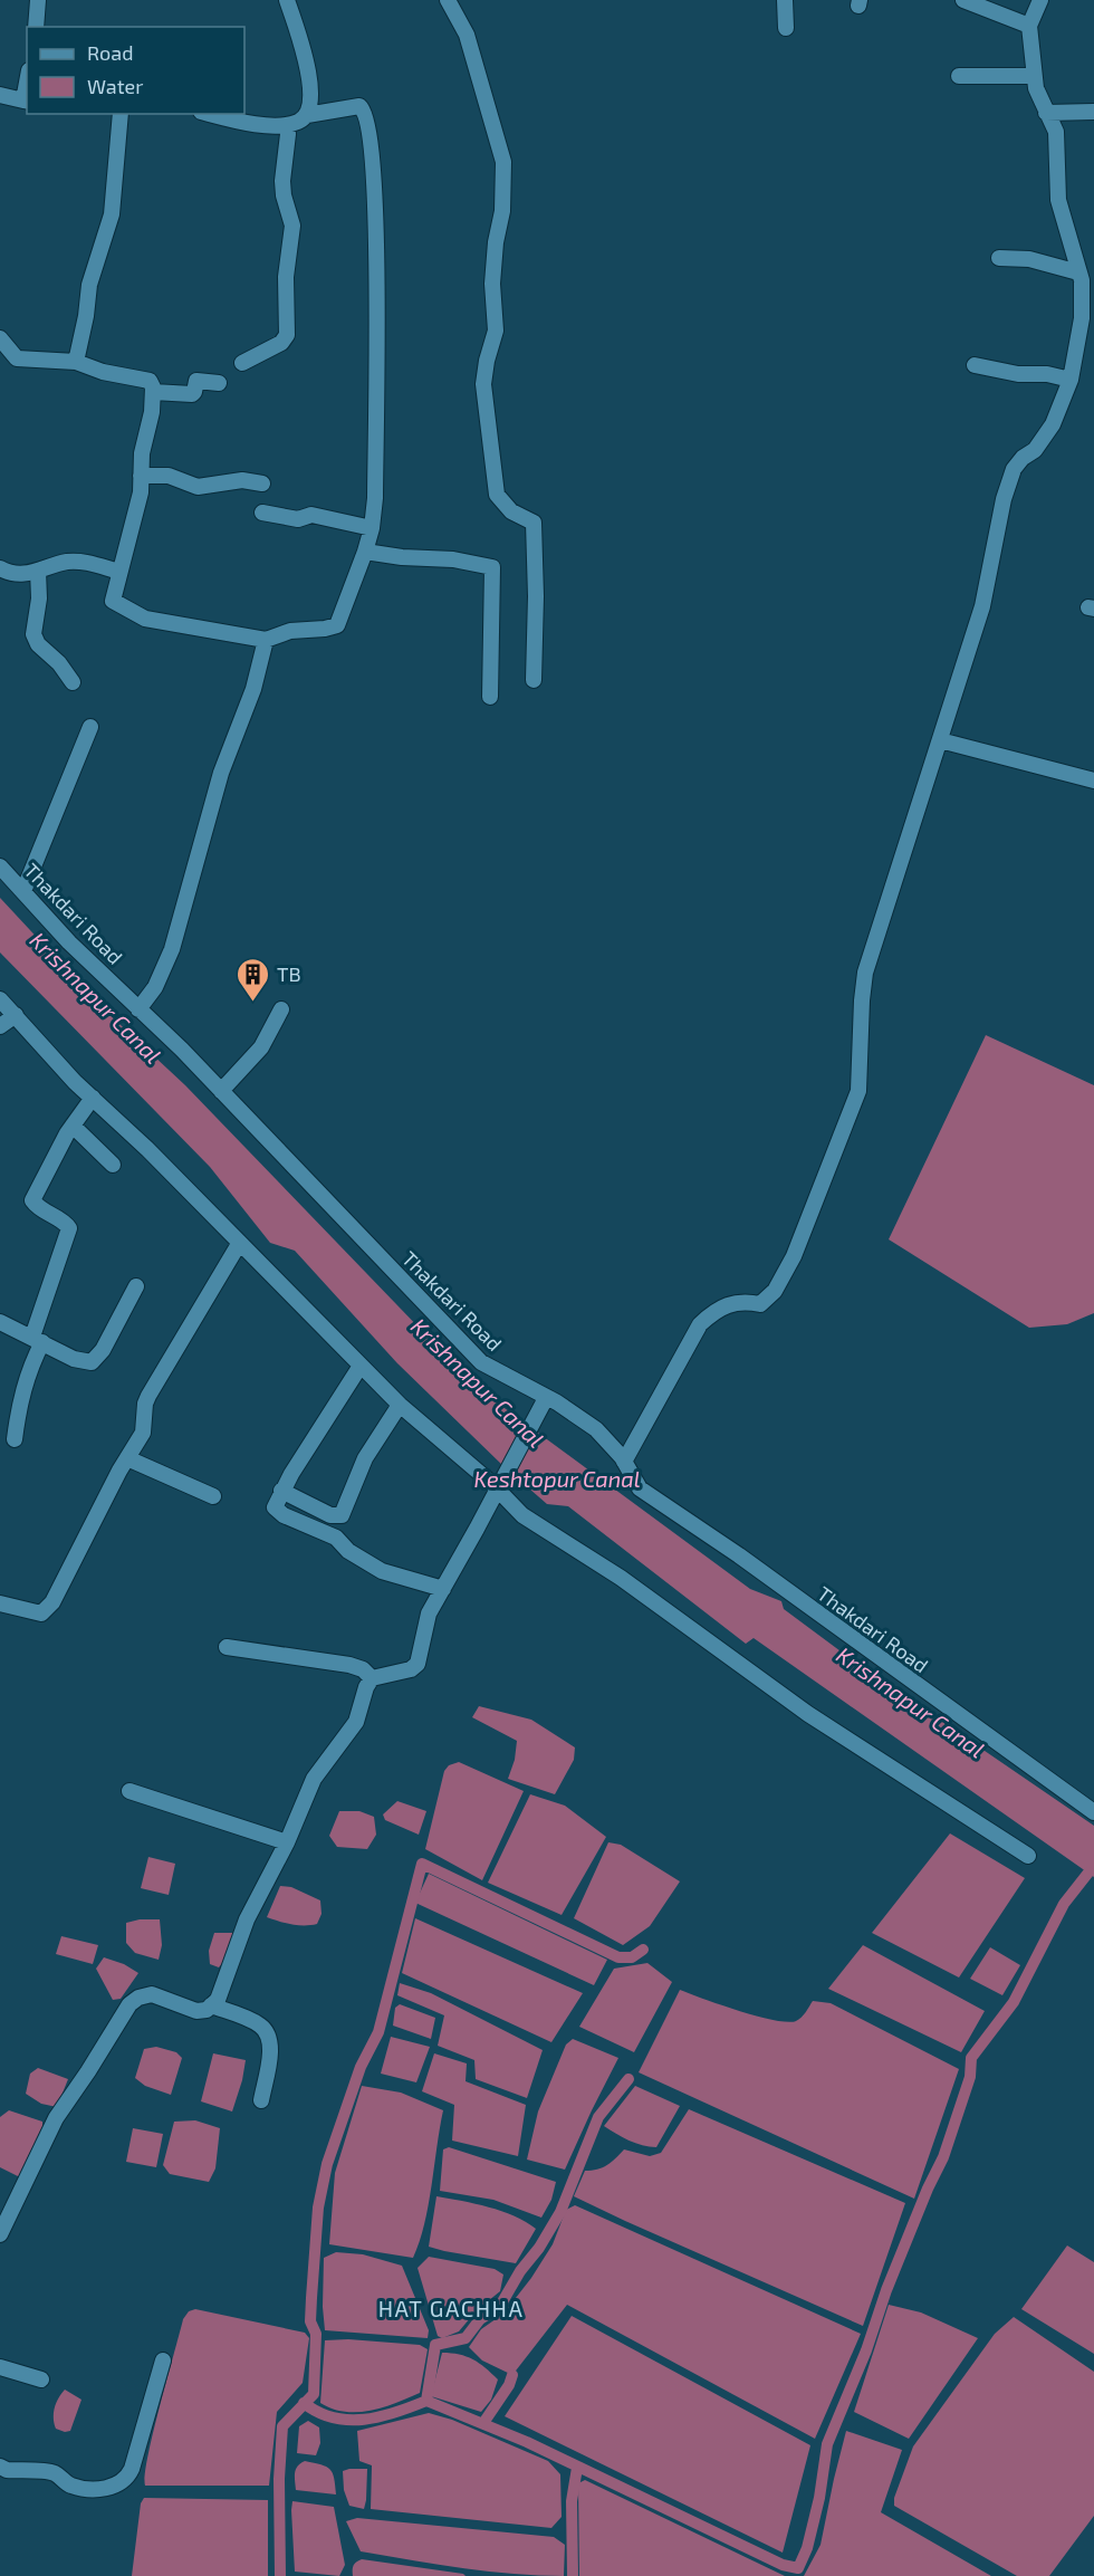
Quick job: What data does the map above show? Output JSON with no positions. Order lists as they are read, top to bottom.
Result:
{
  "streets": {
    "street": ["Thakdari Road"]
  },
  "districts": ["HAT GACHHA"],
  "water": ["Krishnapur Canal", "Keshtopur Canal"],
  "places": {
    "building": ["TB"]
  },
  "legend": ["Road", "Water"]
}
